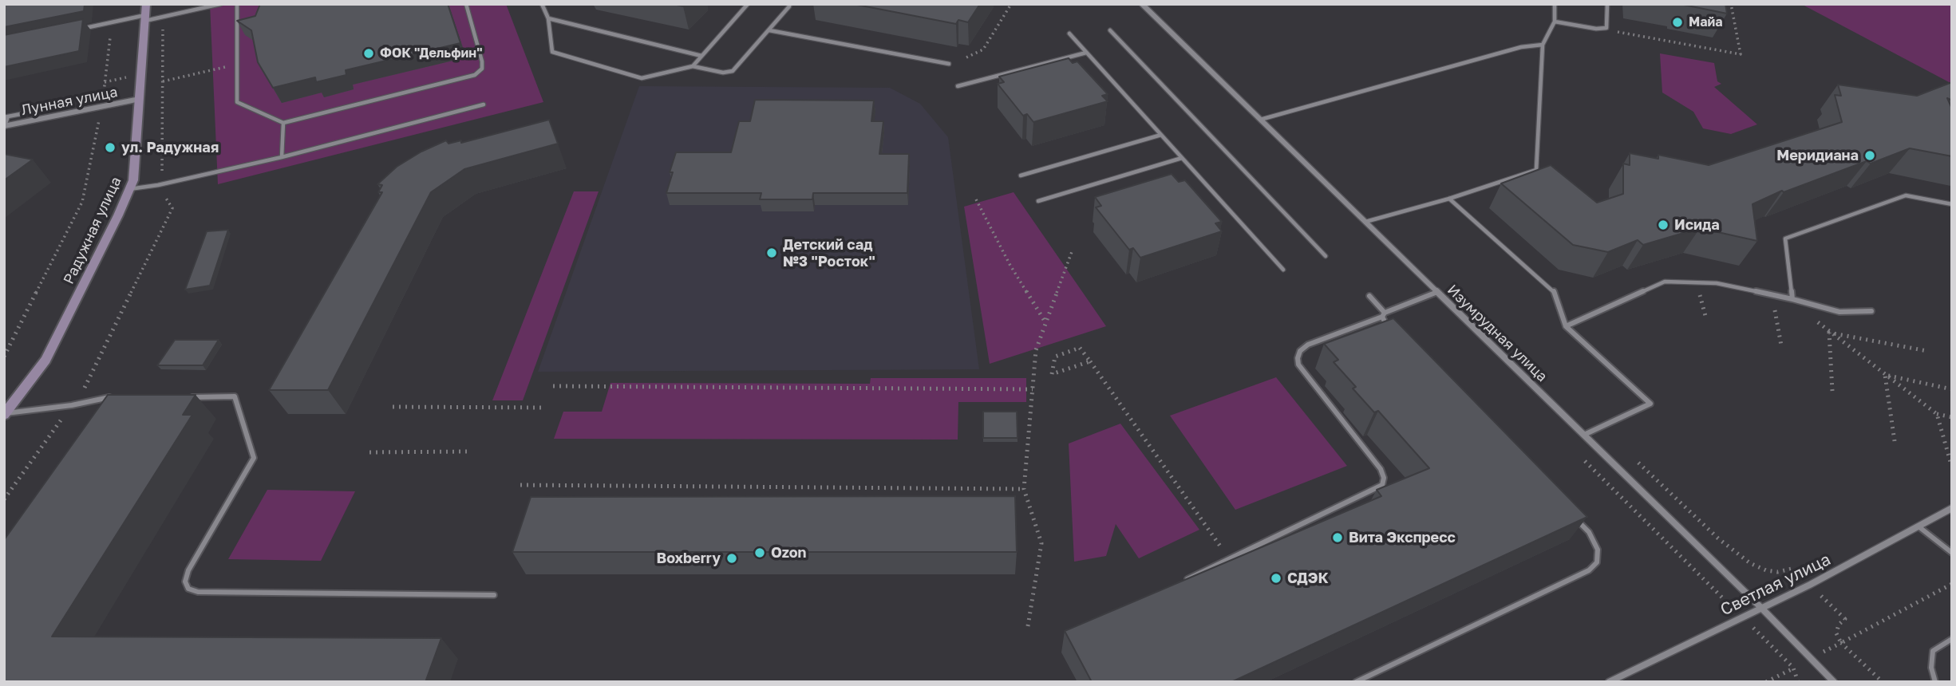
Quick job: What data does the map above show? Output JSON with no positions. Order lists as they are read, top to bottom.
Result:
{
  "streets": {
    "main road": ["Радужная улица"],
    "street": ["Лунная улица", "Изумрудная улица", "Светлая улица"]
  },
  "crossings": [
    ["Лунная улица", "Радужная улица"],
    ["Изумрудная улица", "Светлая улица"]
  ],
  "places": [
    "Майа",
    "ФОК \"Дельфин\"",
    "ул. Радужная",
    "Меридиана",
    "Исида",
    "Детский сад №3 \"Росток\"",
    "Вита Экспресс",
    "Ozon",
    "Boxberry",
    "СДЭК"
  ]
}
